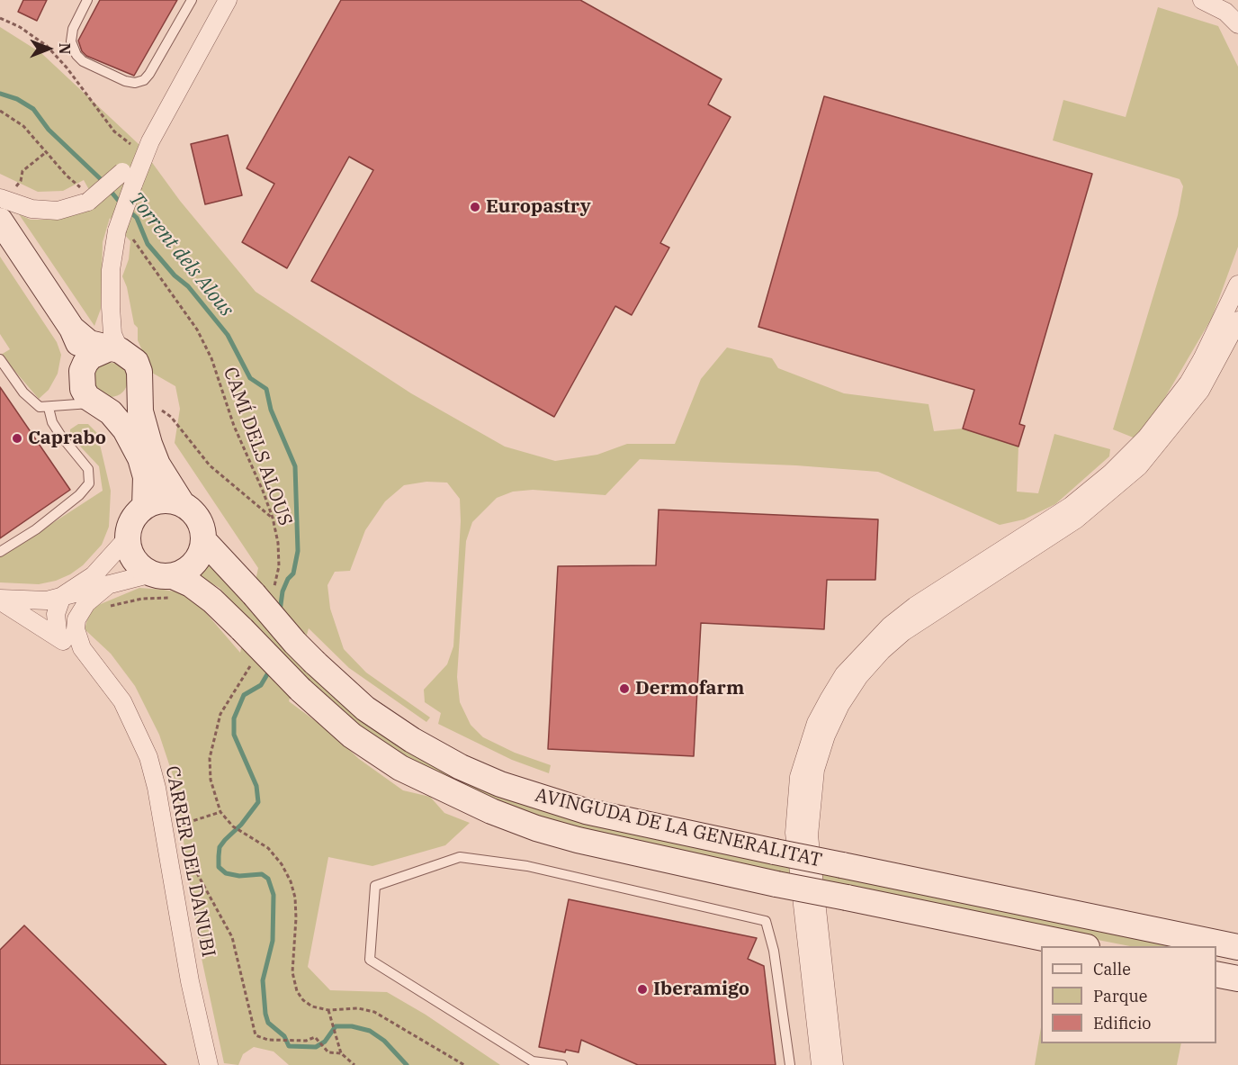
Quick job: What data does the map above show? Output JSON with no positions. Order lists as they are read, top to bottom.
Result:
{
  "streets": {
    "street": ["AVINGUDA DE LA GENERALITAT", "CARRER DEL DANUBI"],
    "path": ["CAMÍ DELS ALOUS"]
  },
  "crossings": [
    ["CAMÍ DELS ALOUS", "AVINGUDA DE LA GENERALITAT"],
    ["AVINGUDA DE LA GENERALITAT", "CARRER DEL DANUBI"]
  ],
  "water": ["Torrent dels Alous"],
  "places": [
    "Europastry",
    "Caprabo",
    "Dermofarm",
    "Iberamigo"
  ],
  "legend": ["Calle", "Parque", "Edificio"],
  "north": "right"
}
